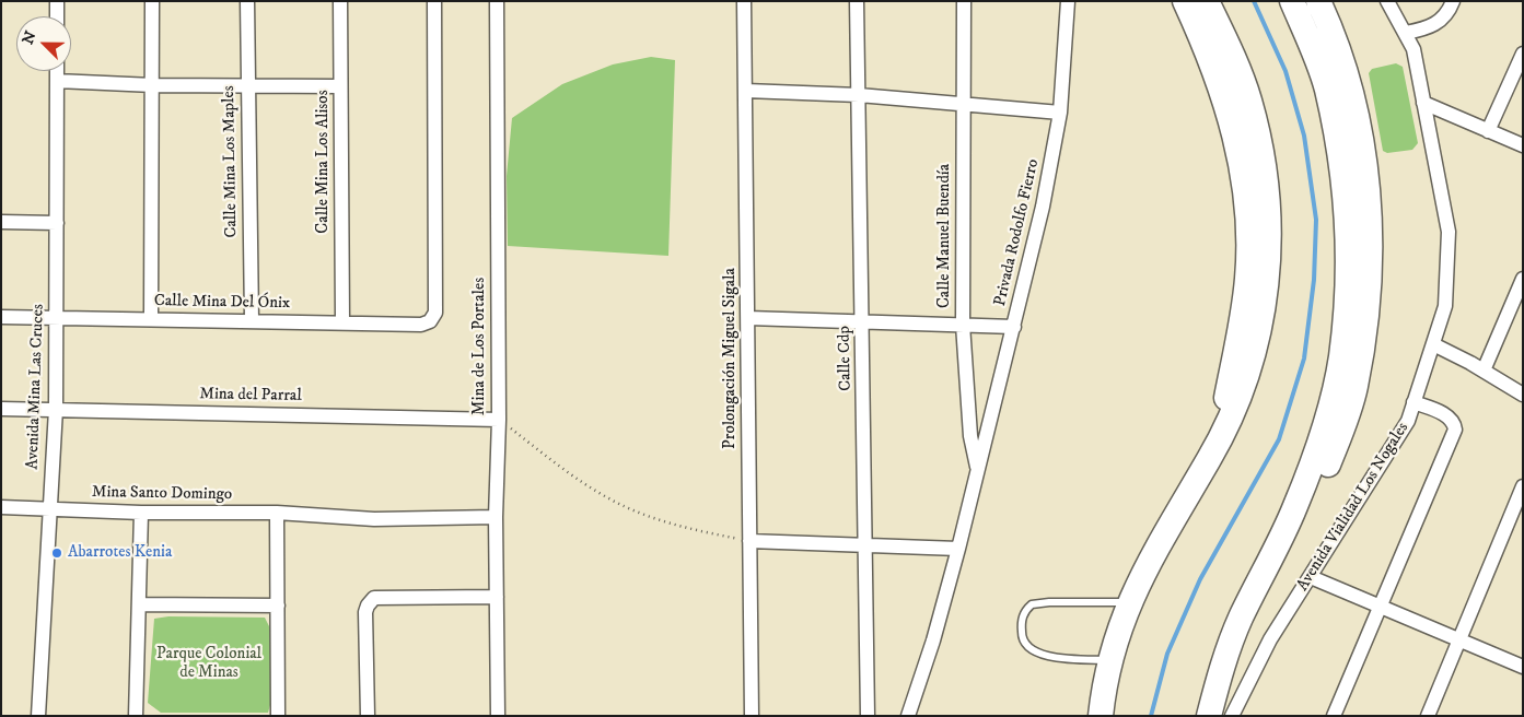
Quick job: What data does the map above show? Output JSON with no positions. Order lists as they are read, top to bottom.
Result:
{
  "streets": {
    "street": [
      "Calle Mina Los Maples",
      "Calle Mina Los Alisos",
      "Privada Rodolfo Fierro",
      "Calle Manuel Buendía",
      "Calle Mina Del Ónix",
      "Mina de Los Portales",
      "Prolongación Miguel Sigala",
      "Calle Cdp",
      "Avenida Mina Las Cruces",
      "Mina del Parral",
      "Mina Santo Domingo",
      "Avenida Vialidad Los Nogales"
    ]
  },
  "crossings": [
    ["Calle Mina Los Maples", "Calle Mina Del Ónix"],
    ["Calle Mina Los Alisos", "Calle Mina Del Ónix"],
    ["Privada Rodolfo Fierro", "Calle Manuel Buendía"],
    ["Calle Mina Del Ónix", "Avenida Mina Las Cruces"],
    ["Mina de Los Portales", "Mina del Parral"],
    ["Mina de Los Portales", "Mina Santo Domingo"],
    ["Avenida Mina Las Cruces", "Mina del Parral"],
    ["Avenida Mina Las Cruces", "Mina Santo Domingo"]
  ],
  "parks": ["Parque Colonial de Minas"],
  "places": ["Abarrotes Kenia"],
  "north": "top left"
}
